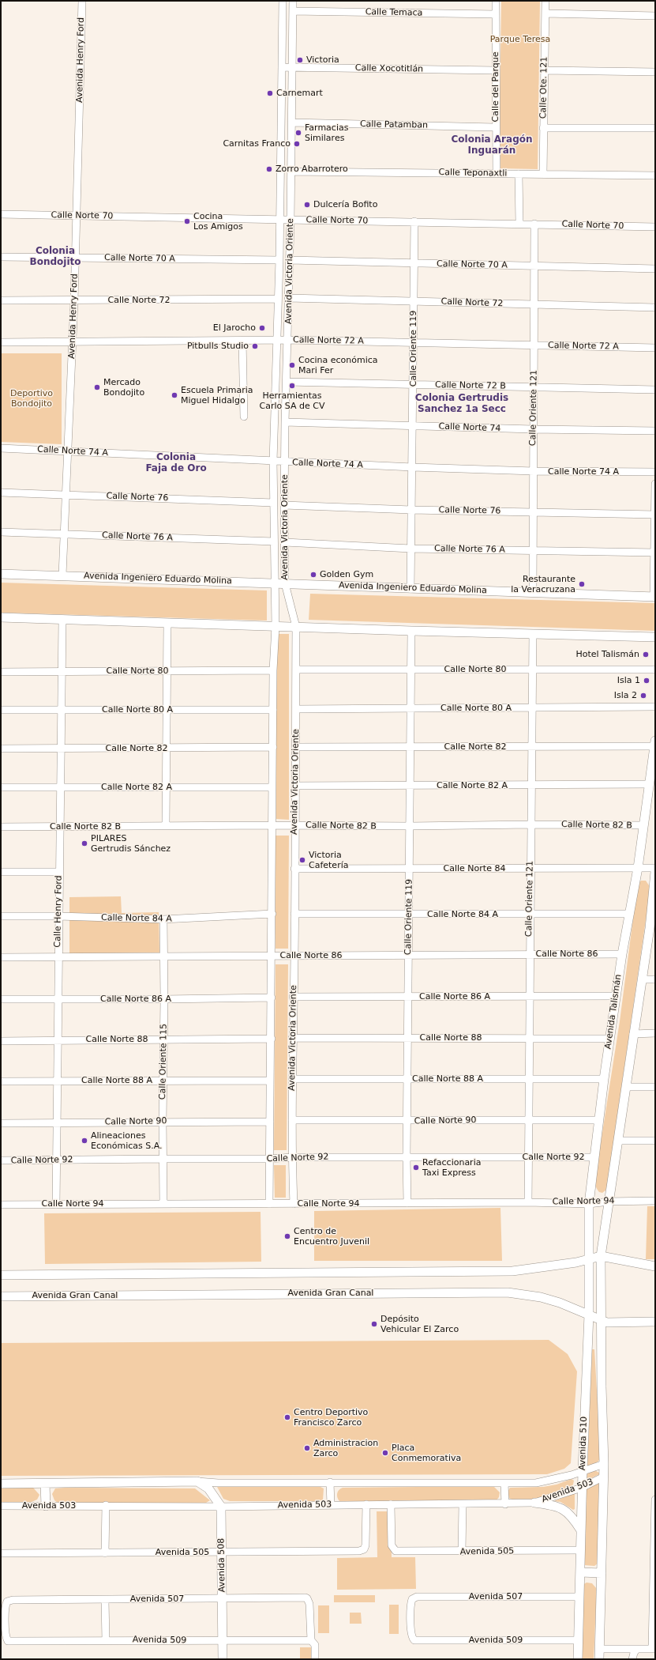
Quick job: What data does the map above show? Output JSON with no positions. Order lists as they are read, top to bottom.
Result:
{
  "streets": {
    "main road": [
      "Avenida Ingeniero Eduardo Molina",
      "Avenida Talismán",
      "Avenida Gran Canal",
      "Avenida 510",
      "Avenida 503",
      "Avenida 508"
    ],
    "street": [
      "Calle Temaca",
      "Avenida Henry Ford",
      "Calle Xocotitlán",
      "Calle del Parque",
      "Calle Ote. 121",
      "Calle Patamban",
      "Calle Teponaxtli",
      "Calle Norte 70",
      "Calle Norte 70 A",
      "Avenida Victoria Oriente",
      "Calle Norte 72",
      "Calle Norte 72 A",
      "Calle Oriente 119",
      "Calle Norte 72 B",
      "Calle Oriente 121",
      "Calle Norte 74",
      "Calle Norte 74 A",
      "Calle Norte 76",
      "Calle Norte 76 A",
      "Calle Norte 80",
      "Calle Norte 80 A",
      "Calle Norte 82",
      "Calle Norte 82 A",
      "Calle Norte 82 B",
      "Calle Norte 84",
      "Calle Henry Ford",
      "Calle Norte 84 A",
      "Calle Norte 86",
      "Calle Norte 86 A",
      "Calle Norte 88",
      "Calle Oriente 115",
      "Calle Norte 88 A",
      "Calle Norte 90",
      "Calle Norte 92",
      "Calle Norte 94",
      "Avenida 505",
      "Avenida 507",
      "Avenida 509"
    ]
  },
  "crossings": [
    ["Calle Temaca", "Calle del Parque"],
    ["Calle Temaca", "Avenida Victoria Oriente"],
    ["Avenida Henry Ford", "Calle Norte 70"],
    ["Avenida Henry Ford", "Calle Norte 70 A"],
    ["Avenida Henry Ford", "Calle Norte 72"],
    ["Avenida Henry Ford", "Calle Norte 72 A"],
    ["Avenida Henry Ford", "Calle Norte 74 A"],
    ["Avenida Henry Ford", "Calle Norte 76"],
    ["Avenida Henry Ford", "Calle Norte 76 A"],
    ["Avenida Henry Ford", "Avenida Ingeniero Eduardo Molina"],
    ["Calle Xocotitlán", "Calle del Parque"],
    ["Calle Xocotitlán", "Avenida Victoria Oriente"],
    ["Calle del Parque", "Calle Patamban"],
    ["Calle del Parque", "Calle Teponaxtli"],
    ["Calle Ote. 121", "Calle Teponaxtli"],
    ["Calle Patamban", "Avenida Victoria Oriente"],
    ["Calle Teponaxtli", "Avenida Victoria Oriente"],
    ["Calle Norte 70", "Avenida Victoria Oriente"],
    ["Calle Norte 70", "Calle Oriente 119"],
    ["Calle Norte 70", "Calle Oriente 121"],
    ["Calle Norte 70 A", "Avenida Victoria Oriente"],
    ["Calle Norte 70 A", "Calle Oriente 119"],
    ["Calle Norte 70 A", "Calle Oriente 121"],
    ["Avenida Victoria Oriente", "Calle Norte 72"],
    ["Avenida Victoria Oriente", "Calle Norte 72 A"],
    ["Avenida Victoria Oriente", "Calle Norte 72 B"],
    ["Avenida Victoria Oriente", "Calle Norte 74"],
    ["Avenida Victoria Oriente", "Calle Norte 74 A"],
    ["Avenida Victoria Oriente", "Calle Norte 76"],
    ["Avenida Victoria Oriente", "Calle Norte 76 A"],
    ["Avenida Victoria Oriente", "Avenida Ingeniero Eduardo Molina"],
    ["Avenida Victoria Oriente", "Calle Norte 80"],
    ["Avenida Victoria Oriente", "Calle Norte 80 A"],
    ["Avenida Victoria Oriente", "Calle Norte 82"],
    ["Avenida Victoria Oriente", "Calle Norte 82 A"],
    ["Avenida Victoria Oriente", "Calle Norte 82 B"],
    ["Avenida Victoria Oriente", "Calle Norte 84"],
    ["Avenida Victoria Oriente", "Calle Norte 84 A"],
    ["Avenida Victoria Oriente", "Calle Norte 86"],
    ["Avenida Victoria Oriente", "Calle Norte 86 A"],
    ["Avenida Victoria Oriente", "Calle Norte 88"],
    ["Avenida Victoria Oriente", "Calle Norte 88 A"],
    ["Avenida Victoria Oriente", "Calle Norte 90"],
    ["Avenida Victoria Oriente", "Calle Norte 92"],
    ["Avenida Victoria Oriente", "Calle Norte 94"],
    ["Calle Norte 72", "Calle Oriente 119"],
    ["Calle Norte 72", "Calle Oriente 121"],
    ["Calle Norte 72 A", "Calle Oriente 119"],
    ["Calle Norte 72 A", "Calle Oriente 121"],
    ["Calle Oriente 119", "Calle Norte 72 B"],
    ["Calle Oriente 119", "Calle Norte 74"],
    ["Calle Oriente 119", "Calle Norte 74 A"],
    ["Calle Oriente 119", "Calle Norte 76"],
    ["Calle Oriente 119", "Calle Norte 76 A"],
    ["Calle Oriente 119", "Avenida Ingeniero Eduardo Molina"],
    ["Calle Oriente 119", "Calle Norte 80"],
    ["Calle Oriente 119", "Calle Norte 80 A"],
    ["Calle Oriente 119", "Calle Norte 82"],
    ["Calle Oriente 119", "Calle Norte 82 A"],
    ["Calle Oriente 119", "Calle Norte 82 B"],
    ["Calle Oriente 119", "Calle Norte 84"],
    ["Calle Oriente 119", "Calle Norte 84 A"],
    ["Calle Oriente 119", "Calle Norte 86"],
    ["Calle Oriente 119", "Calle Norte 86 A"],
    ["Calle Oriente 119", "Calle Norte 88"],
    ["Calle Oriente 119", "Calle Norte 88 A"],
    ["Calle Oriente 119", "Calle Norte 90"],
    ["Calle Oriente 119", "Calle Norte 92"],
    ["Calle Oriente 119", "Calle Norte 94"],
    ["Calle Norte 72 B", "Calle Oriente 121"],
    ["Calle Oriente 121", "Calle Norte 74"],
    ["Calle Oriente 121", "Calle Norte 74 A"],
    ["Calle Oriente 121", "Calle Norte 76"],
    ["Calle Oriente 121", "Calle Norte 76 A"],
    ["Calle Oriente 121", "Avenida Ingeniero Eduardo Molina"],
    ["Calle Oriente 121", "Calle Norte 80"],
    ["Calle Oriente 121", "Calle Norte 80 A"],
    ["Calle Oriente 121", "Calle Norte 82"],
    ["Calle Oriente 121", "Calle Norte 82 A"],
    ["Calle Oriente 121", "Calle Norte 82 B"],
    ["Calle Oriente 121", "Calle Norte 84"],
    ["Calle Oriente 121", "Calle Norte 84 A"],
    ["Calle Oriente 121", "Calle Norte 86"],
    ["Calle Oriente 121", "Calle Norte 86 A"],
    ["Calle Oriente 121", "Calle Norte 88"],
    ["Calle Oriente 121", "Calle Norte 88 A"],
    ["Calle Oriente 121", "Calle Norte 90"],
    ["Calle Oriente 121", "Calle Norte 92"],
    ["Calle Oriente 121", "Calle Norte 94"],
    ["Calle Norte 80", "Calle Henry Ford"],
    ["Calle Norte 80 A", "Calle Henry Ford"],
    ["Calle Norte 82", "Calle Henry Ford"],
    ["Calle Norte 82", "Avenida Talismán"],
    ["Calle Norte 82 A", "Calle Henry Ford"],
    ["Calle Norte 82 A", "Avenida Talismán"],
    ["Calle Norte 82 B", "Calle Henry Ford"],
    ["Calle Norte 82 B", "Avenida Talismán"],
    ["Calle Norte 84", "Avenida Talismán"],
    ["Calle Henry Ford", "Calle Norte 84 A"],
    ["Calle Henry Ford", "Calle Norte 86"],
    ["Calle Henry Ford", "Calle Norte 86 A"],
    ["Calle Henry Ford", "Calle Norte 88"],
    ["Calle Henry Ford", "Calle Norte 88 A"],
    ["Calle Henry Ford", "Calle Norte 90"],
    ["Calle Henry Ford", "Calle Norte 92"],
    ["Calle Henry Ford", "Calle Norte 94"],
    ["Calle Norte 84 A", "Avenida Talismán"],
    ["Calle Norte 84 A", "Calle Oriente 115"],
    ["Calle Norte 86", "Avenida Talismán"],
    ["Calle Norte 86", "Calle Oriente 115"],
    ["Calle Norte 86 A", "Avenida Talismán"],
    ["Calle Norte 86 A", "Calle Oriente 115"],
    ["Avenida Talismán", "Calle Norte 88"],
    ["Avenida Talismán", "Calle Norte 88 A"],
    ["Avenida Talismán", "Calle Norte 90"],
    ["Avenida Talismán", "Calle Norte 92"],
    ["Avenida Talismán", "Calle Norte 94"],
    ["Avenida Talismán", "Avenida 510"],
    ["Calle Norte 88", "Calle Oriente 115"],
    ["Calle Oriente 115", "Calle Norte 88 A"],
    ["Calle Oriente 115", "Calle Norte 90"],
    ["Calle Oriente 115", "Calle Norte 92"],
    ["Calle Oriente 115", "Calle Norte 94"],
    ["Avenida Gran Canal", "Avenida 510"],
    ["Avenida 510", "Avenida 503"],
    ["Avenida 510", "Avenida 505"],
    ["Avenida 510", "Avenida 507"],
    ["Avenida 510", "Avenida 509"],
    ["Avenida 503", "Avenida 505"],
    ["Avenida 503", "Avenida 508"],
    ["Avenida 505", "Avenida 508"],
    ["Avenida 508", "Avenida 507"],
    ["Avenida 508", "Avenida 509"],
    ["Avenida 507", "Avenida 509"]
  ],
  "districts": [
    "Colonia Aragón Inguarán",
    "Colonia Bondojito",
    "Colonia Gertrudis Sanchez 1a Secc",
    "Colonia Faja de Oro"
  ],
  "parks": ["Parque Teresa", "Deportivo Bondojito"],
  "places": [
    "Victoria",
    "Carnemart",
    "Farmacias Similares",
    "Carnitas Franco",
    "Zorro Abarrotero",
    "Dulcería Bofito",
    "Cocina Los Amigos",
    "El Jarocho",
    "Pitbulls Studio",
    "Cocina económica Mari Fer",
    "Herramientas Carlo SA de CV",
    "Mercado Bondojito",
    "Escuela Primaria Miguel Hidalgo",
    "Golden Gym",
    "Restaurante la Veracruzana",
    "Hotel Talismán",
    "Isla 1",
    "Isla 2",
    "PILARES Gertrudis Sánchez",
    "Victoria Cafetería",
    "Alineaciones Económicas S.A.",
    "Refaccionaria Taxi Express",
    "Centro de Encuentro Juvenil",
    "Depósito Vehicular El Zarco",
    "Centro Deportivo Francisco Zarco",
    "Administracion Zarco",
    "Placa Conmemorativa"
  ]
}
